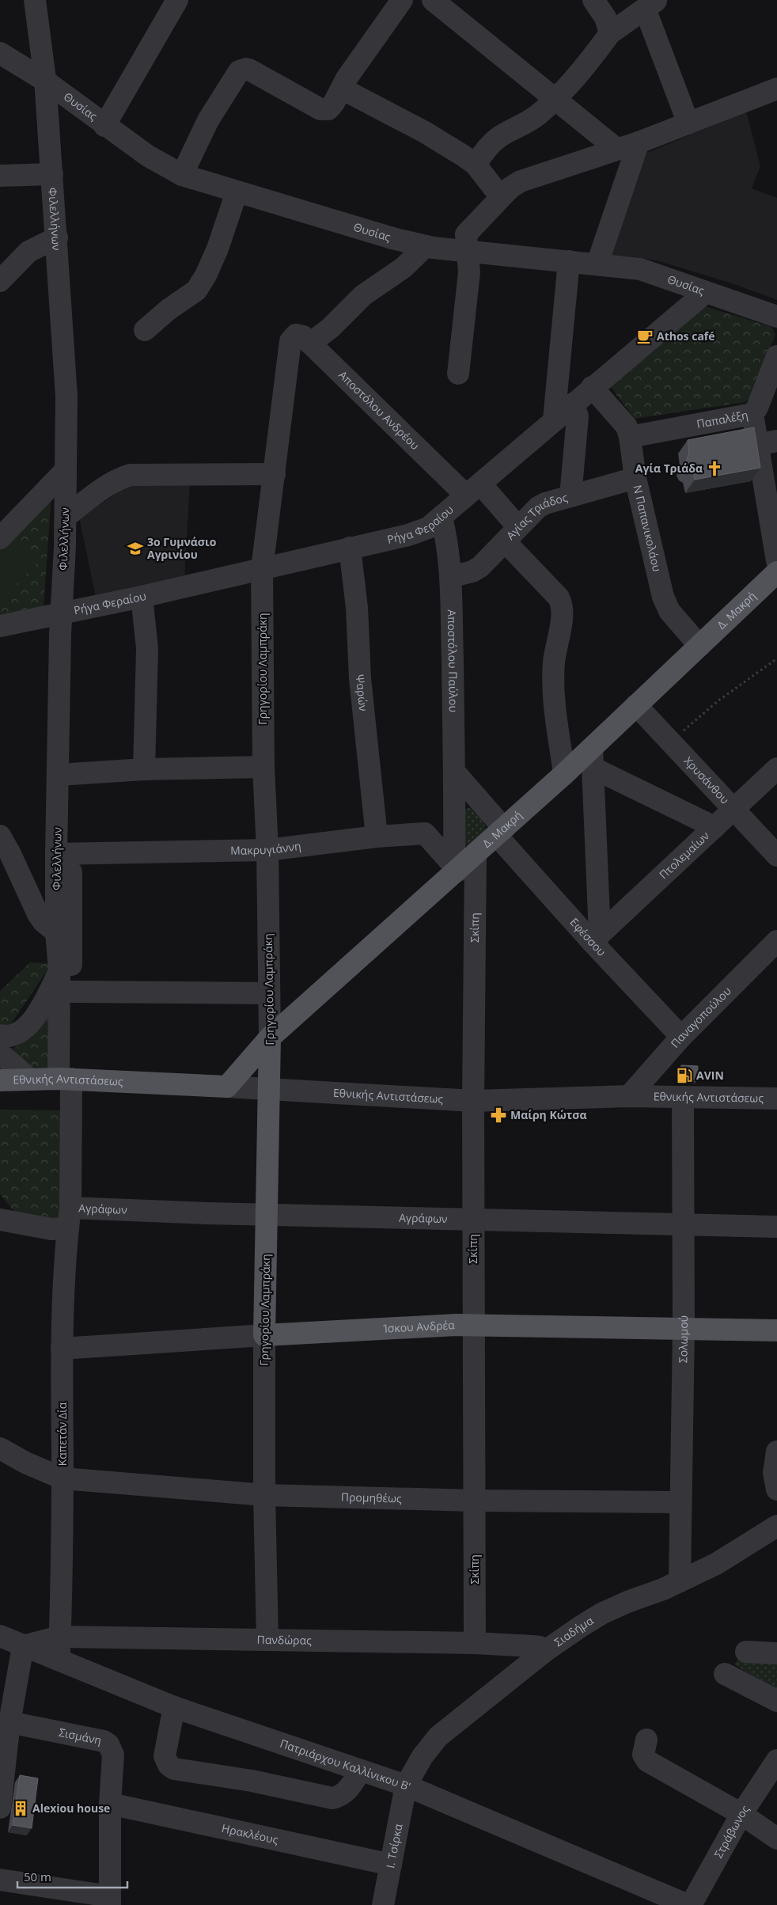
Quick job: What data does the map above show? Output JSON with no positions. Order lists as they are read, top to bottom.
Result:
{
  "streets": {
    "main road": [
      "Δ. Μακρή",
      "Γρηγορίου Λαμπράκη",
      "Εθνικής Αντιστάσεως",
      "Ίσκου Ανδρέα"
    ],
    "street": [
      "Θυσίας",
      "Φιλελλήνων",
      "Αποστόλου Ανδρέου",
      "Παπαλέξη",
      "Αγίας Τριάδος",
      "Ρήγα Φεραίου",
      "Ν Παπανικολάου",
      "Αποστόλου Παύλου",
      "Ψαρών",
      "Χρυσάνθου",
      "Μακρυγιάννη",
      "Πτολεμαίων",
      "Σκίπη",
      "Εφέσσου",
      "Παναγοπούλου",
      "Αγράφων",
      "Σολωμού",
      "Καπετάν Δία",
      "Προμηθέως",
      "Σιαδήμα",
      "Πανδώρας",
      "Σισμάνη",
      "Πατριάρχου Καλλίνικου B'",
      "Στράβωνος",
      "Ηρακλέους",
      "Ι. Τσίρκα"
    ]
  },
  "crossings": [
    ["Θυσίας", "Φιλελλήνων"],
    ["Θυσίας", "Ρήγα Φεραίου"],
    ["Φιλελλήνων", "Ρήγα Φεραίου"],
    ["Φιλελλήνων", "Μακρυγιάννη"],
    ["Φιλελλήνων", "Εθνικής Αντιστάσεως"],
    ["Φιλελλήνων", "Αγράφων"],
    ["Φιλελλήνων", "Καπετάν Δία"],
    ["Αποστόλου Ανδρέου", "Αγίας Τριάδος"],
    ["Αποστόλου Ανδρέου", "Ρήγα Φεραίου"],
    ["Αποστόλου Ανδρέου", "Δ. Μακρή"],
    ["Αποστόλου Ανδρέου", "Γρηγορίου Λαμπράκη"],
    ["Παπαλέξη", "Ν Παπανικολάου"],
    ["Αγίας Τριάδος", "Ν Παπανικολάου"],
    ["Αγίας Τριάδος", "Αποστόλου Παύλου"],
    ["Ρήγα Φεραίου", "Ν Παπανικολάου"],
    ["Ρήγα Φεραίου", "Αποστόλου Παύλου"],
    ["Ρήγα Φεραίου", "Γρηγορίου Λαμπράκη"],
    ["Ρήγα Φεραίου", "Ψαρών"],
    ["Ν Παπανικολάου", "Δ. Μακρή"],
    ["Δ. Μακρή", "Αποστόλου Παύλου"],
    ["Δ. Μακρή", "Γρηγορίου Λαμπράκη"],
    ["Δ. Μακρή", "Χρυσάνθου"],
    ["Δ. Μακρή", "Σκίπη"],
    ["Δ. Μακρή", "Εφέσσου"],
    ["Δ. Μακρή", "Εθνικής Αντιστάσεως"],
    ["Αποστόλου Παύλου", "Εφέσσου"],
    ["Γρηγορίου Λαμπράκη", "Μακρυγιάννη"],
    ["Γρηγορίου Λαμπράκη", "Εθνικής Αντιστάσεως"],
    ["Γρηγορίου Λαμπράκη", "Αγράφων"],
    ["Γρηγορίου Λαμπράκη", "Ίσκου Ανδρέα"],
    ["Γρηγορίου Λαμπράκη", "Προμηθέως"],
    ["Γρηγορίου Λαμπράκη", "Πανδώρας"],
    ["Ψαρών", "Μακρυγιάννη"],
    ["Χρυσάνθου", "Πτολεμαίων"],
    ["Πτολεμαίων", "Εφέσσου"],
    ["Σκίπη", "Εθνικής Αντιστάσεως"],
    ["Σκίπη", "Αγράφων"],
    ["Σκίπη", "Ίσκου Ανδρέα"],
    ["Σκίπη", "Προμηθέως"],
    ["Σκίπη", "Πανδώρας"],
    ["Εφέσσου", "Παναγοπούλου"],
    ["Παναγοπούλου", "Εθνικής Αντιστάσεως"],
    ["Εθνικής Αντιστάσεως", "Σολωμού"],
    ["Αγράφων", "Σολωμού"],
    ["Αγράφων", "Καπετάν Δία"],
    ["Ίσκου Ανδρέα", "Σολωμού"],
    ["Ίσκου Ανδρέα", "Καπετάν Δία"],
    ["Σολωμού", "Προμηθέως"],
    ["Σολωμού", "Σιαδήμα"],
    ["Καπετάν Δία", "Προμηθέως"],
    ["Καπετάν Δία", "Πανδώρας"],
    ["Καπετάν Δία", "Πατριάρχου Καλλίνικου B'"],
    ["Σιαδήμα", "Πανδώρας"],
    ["Σιαδήμα", "Πατριάρχου Καλλίνικου B'"],
    ["Σιαδήμα", "Ι. Τσίρκα"],
    ["Πανδώρας", "Πατριάρχου Καλλίνικου B'"],
    ["Σισμάνη", "Ηρακλέους"],
    ["Πατριάρχου Καλλίνικου B'", "Ι. Τσίρκα"],
    ["Ηρακλέους", "Ι. Τσίρκα"]
  ],
  "places": {
    "cafe": ["Athos café"],
    "church": ["Αγία Τριάδα"],
    "school or university": ["3ο Γυμνάσιο Αγρινίου"],
    "fuel station": ["AVIN"],
    "pharmacy": ["Μαίρη Κώτσα"],
    "building": ["Alexiou house"]
  },
  "scale_bar": "50 m"
}
